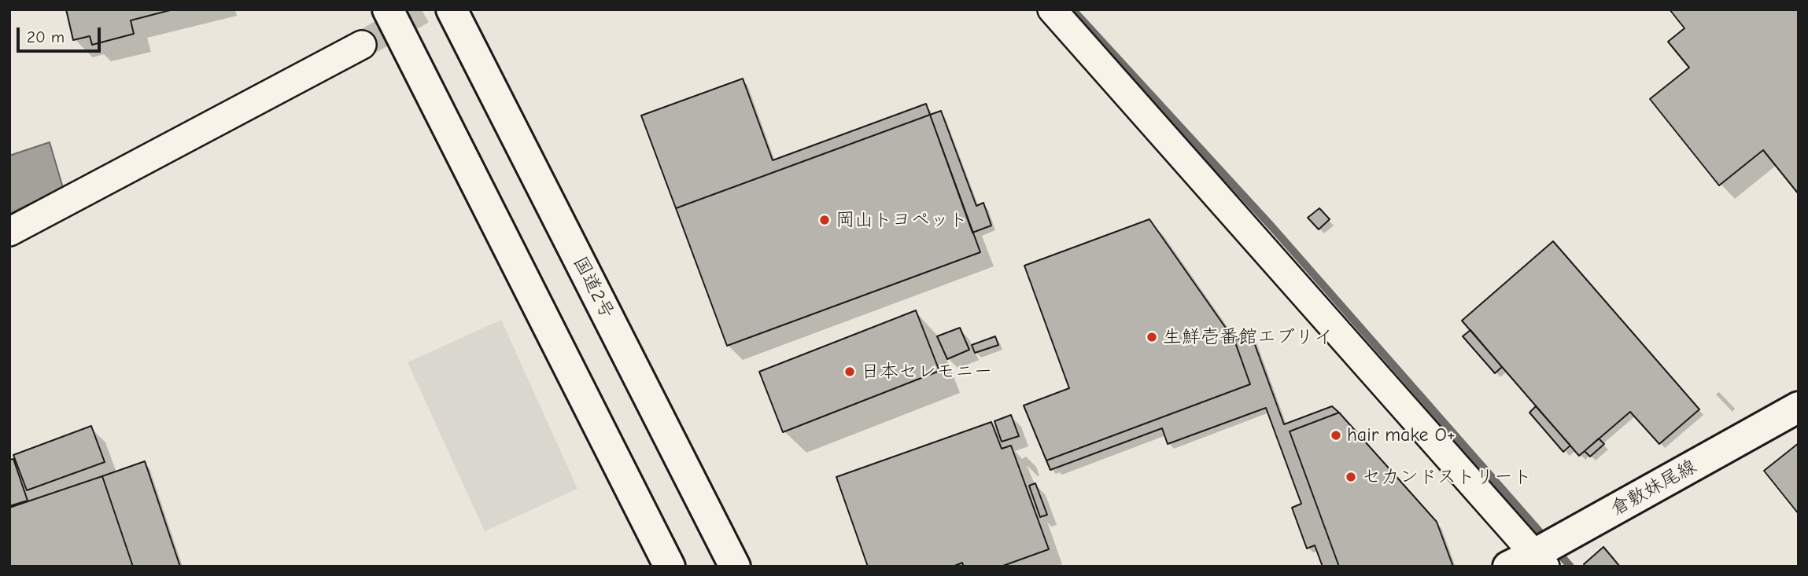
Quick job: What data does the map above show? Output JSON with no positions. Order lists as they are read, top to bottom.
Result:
{
  "streets": {
    "main road": ["国道2号", "倉敷妹尾線"]
  },
  "places": [
    "岡山トヨペット",
    "生鮮壱番館エブリイ",
    "日本セレモニー",
    "hair make O+",
    "セカンドストリート"
  ],
  "scale_bar": "20 m"
}
